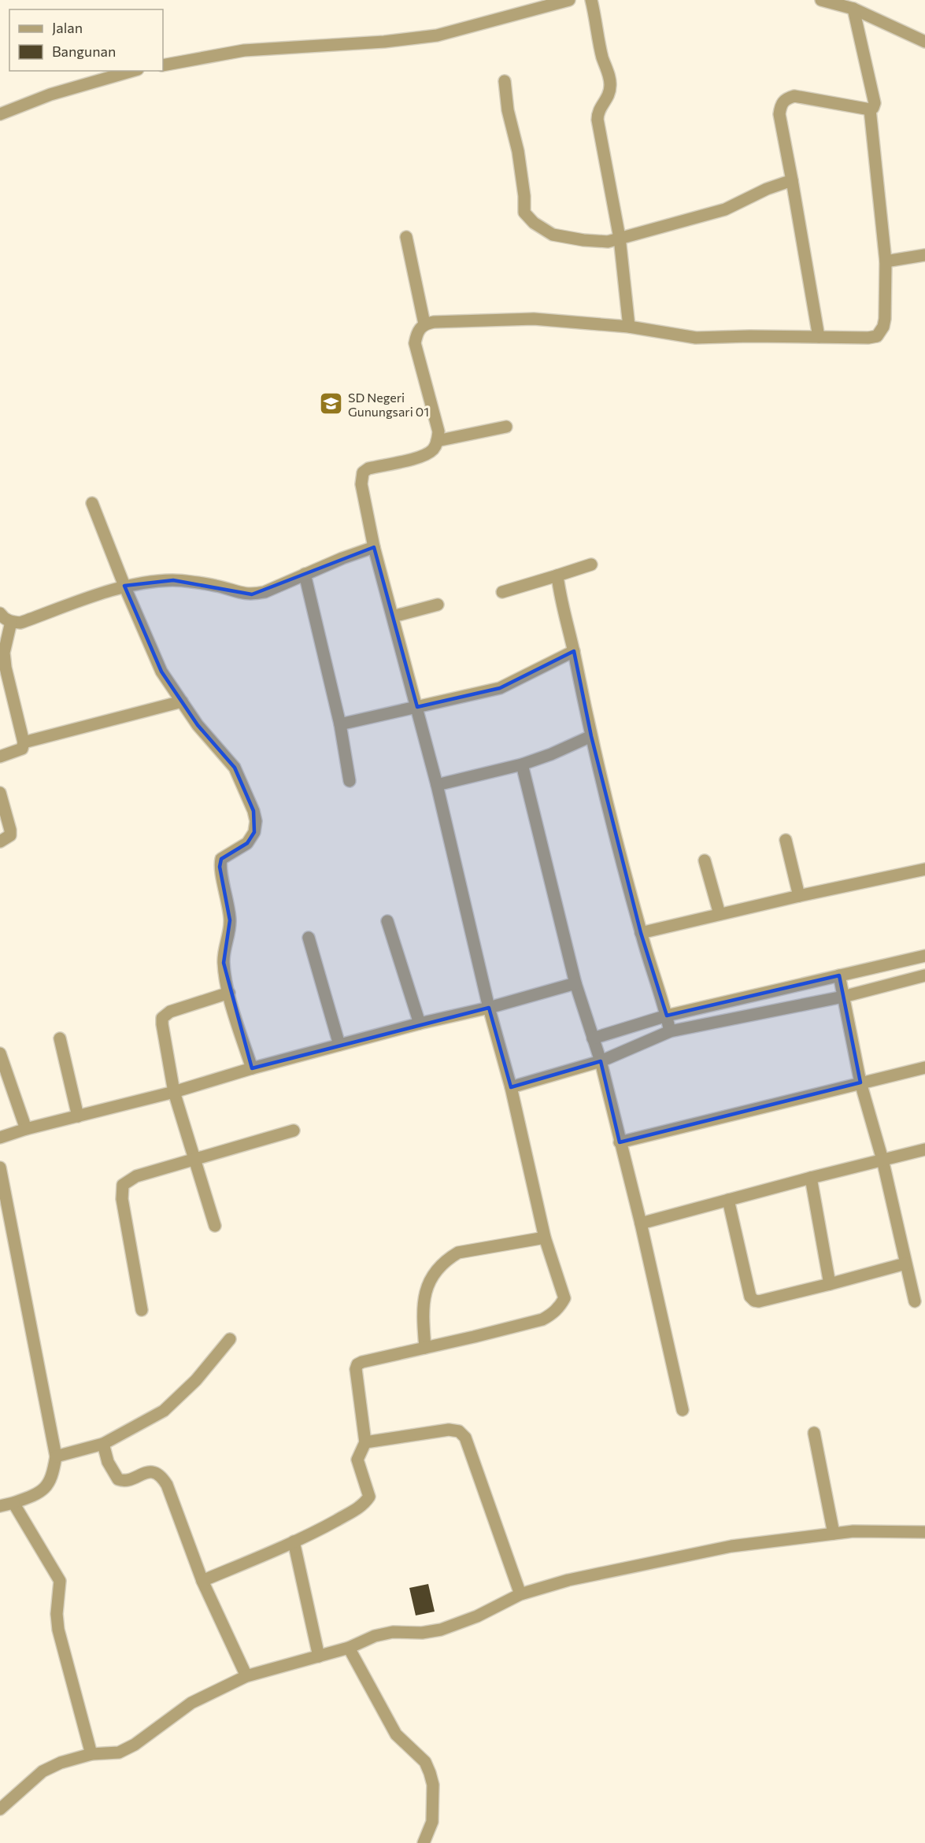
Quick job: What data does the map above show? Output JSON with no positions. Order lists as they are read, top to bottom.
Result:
{
  "places": {
    "school or university": ["SD Negeri Gunungsari 01"]
  },
  "legend": ["Jalan", "Bangunan"]
}
